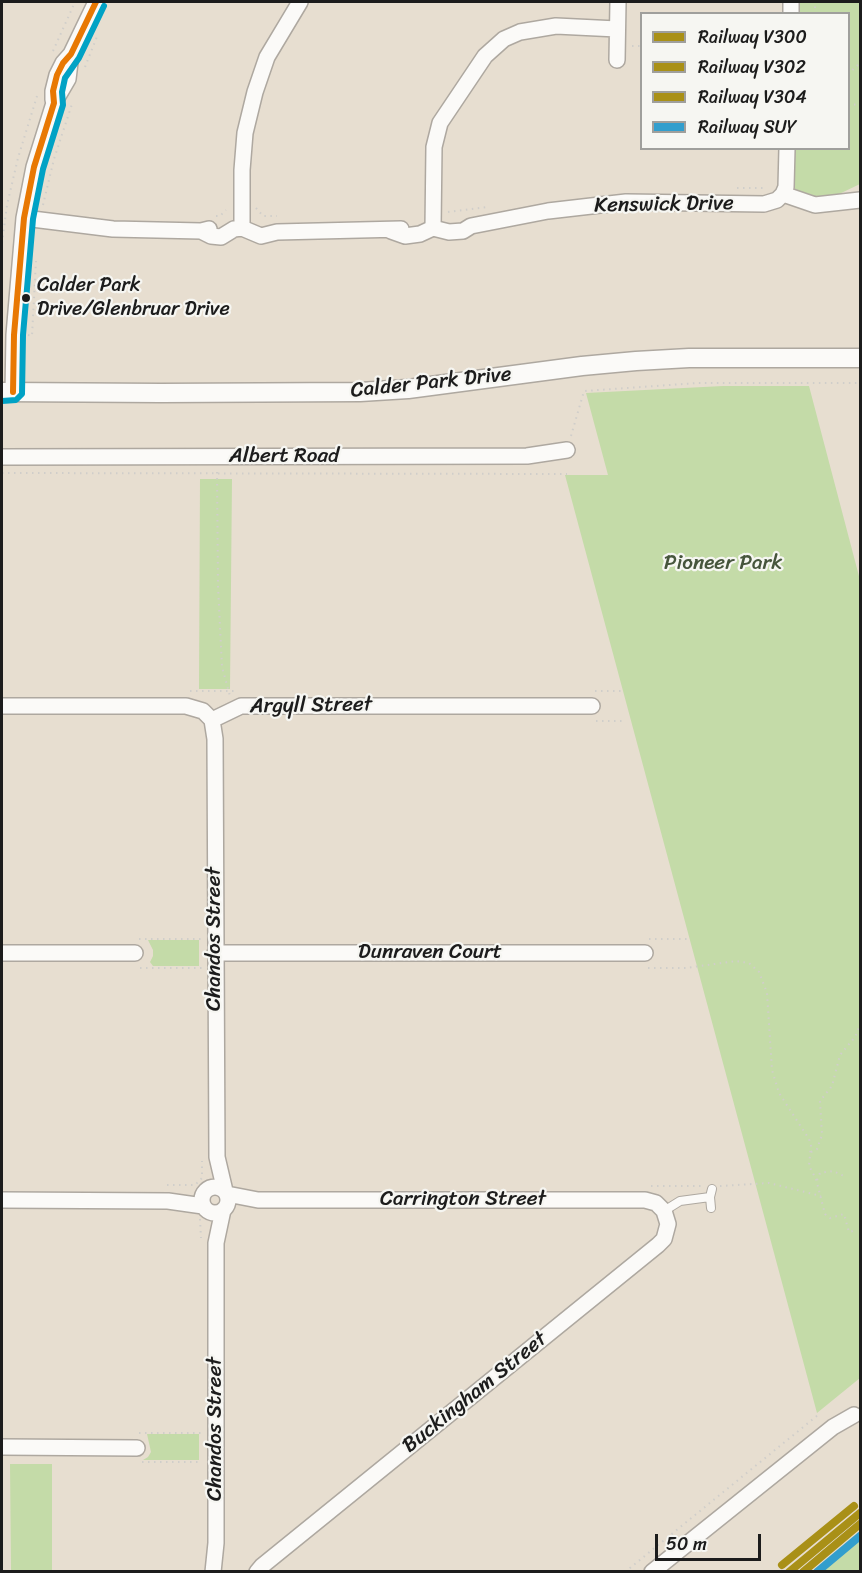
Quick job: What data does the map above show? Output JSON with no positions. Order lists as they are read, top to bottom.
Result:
{
  "streets": {
    "street": [
      "Kenswick Drive",
      "Calder Park Drive",
      "Albert Road",
      "Argyll Street",
      "Chandos Street",
      "Dunraven Court",
      "Carrington Street",
      "Buckingham Street"
    ]
  },
  "crossings": [
    ["Argyll Street", "Chandos Street"],
    ["Chandos Street", "Dunraven Court"],
    ["Carrington Street", "Buckingham Street"]
  ],
  "parks": ["Pioneer Park"],
  "places": ["Calder Park Drive/Glenbruar Drive"],
  "lines": [
    "rail line V304",
    "rail line V300",
    "rail line V302",
    "rail line SUY"
  ],
  "legend": [
    "Railway V300",
    "Railway V302",
    "Railway V304",
    "Railway SUY"
  ],
  "scale_bar": "50 m"
}
